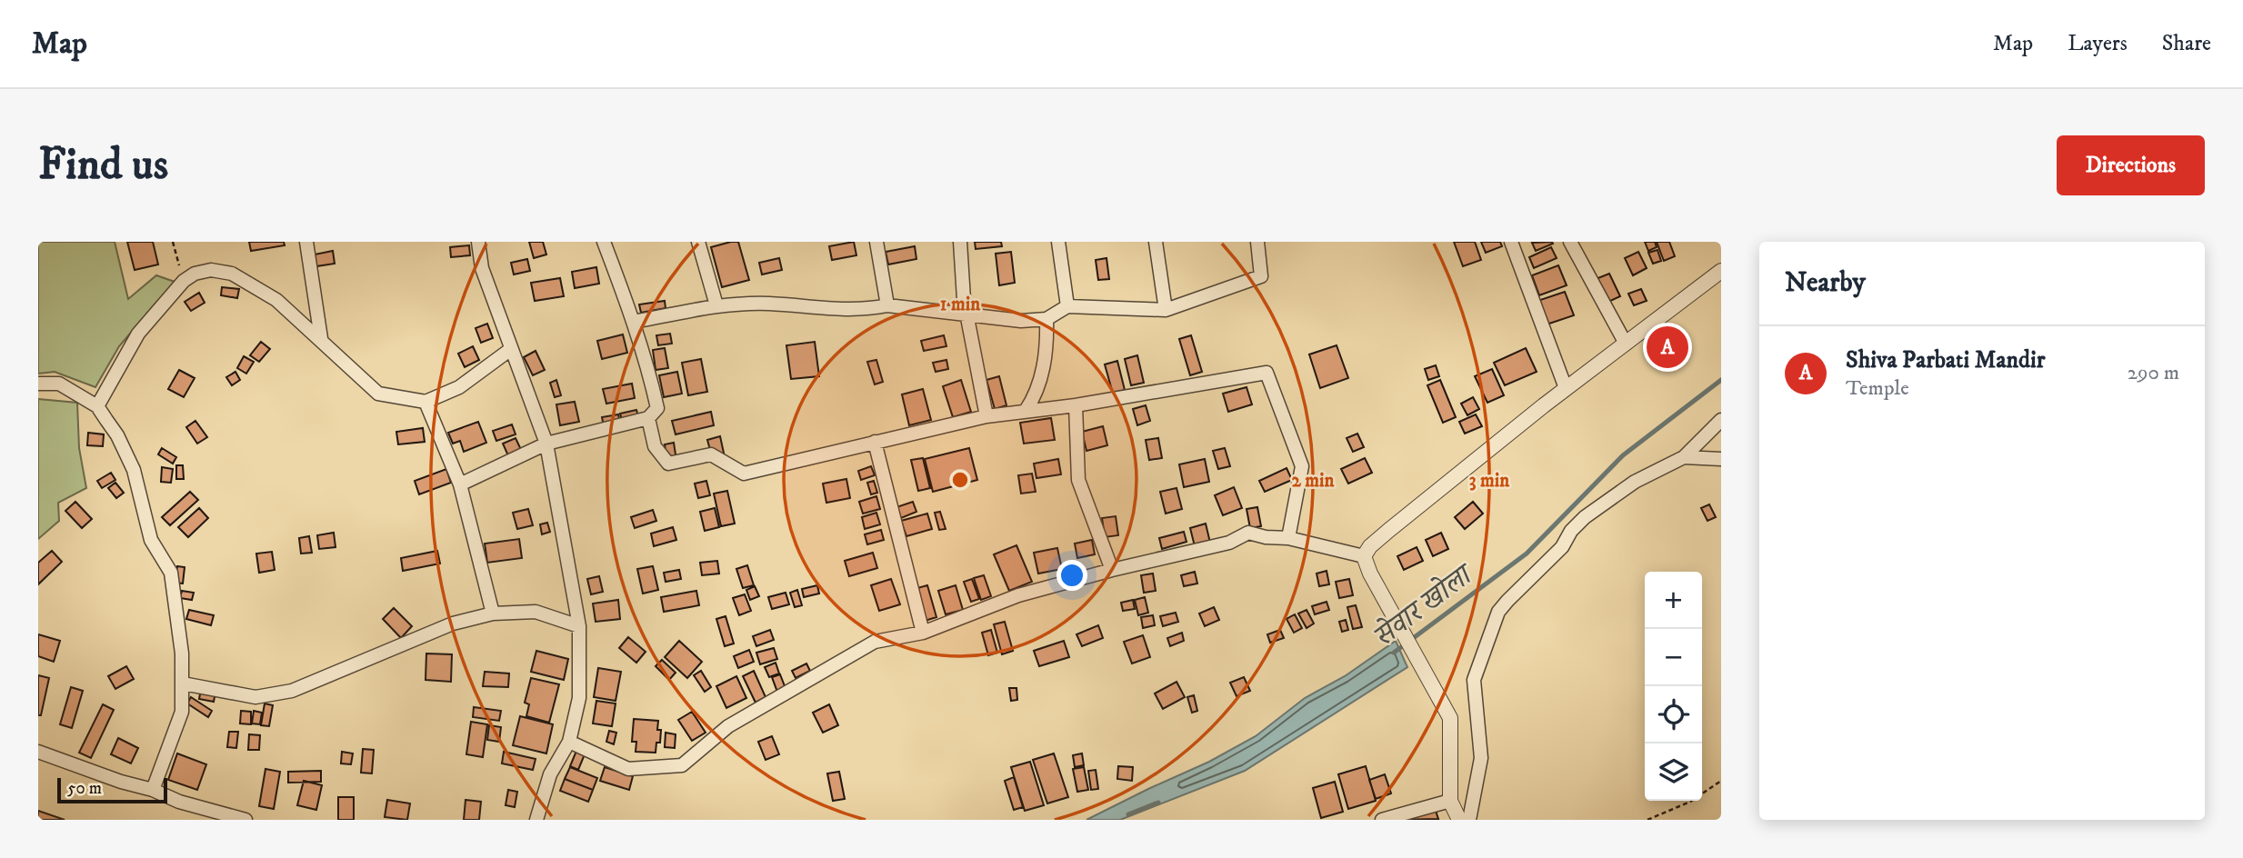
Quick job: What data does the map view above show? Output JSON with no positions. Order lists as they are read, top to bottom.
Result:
{
  "water": ["सेवार खोला"],
  "scale_bar": "50 m",
  "page": {
    "header": "Map",
    "nav": ["Map", "Layers", "Share"],
    "buttons": "Directions",
    "title": "Find us",
    "heading": "Nearby",
    "pins": "A",
    "list": [
      {
        "mark": "A",
        "name": "Shiva Parbati Mandir",
        "note": "Temple",
        "value": "290 m"
      }
    ],
    "map_buttons": ["+", "−"],
    "scale": "50 m"
  },
  "rings": ["1 min", "2 min", "3 min"]
}
